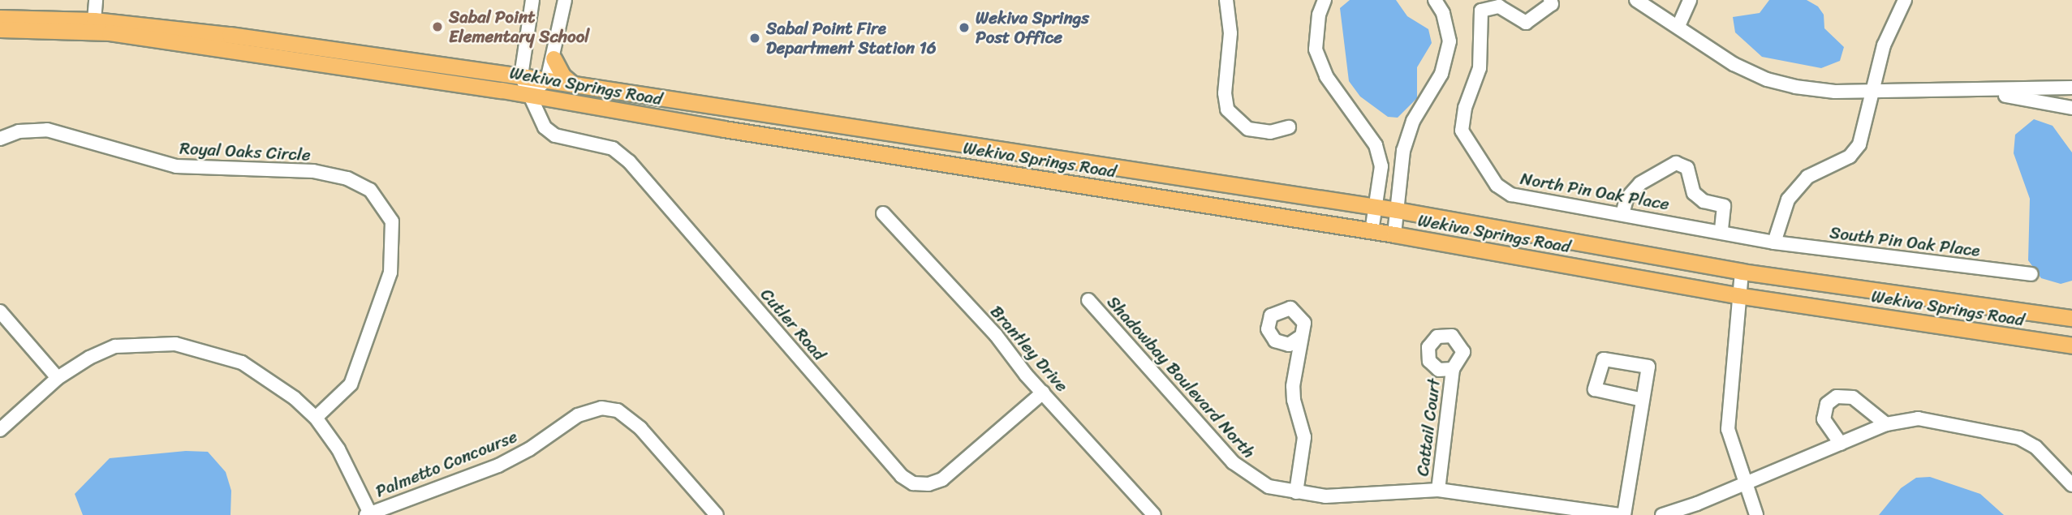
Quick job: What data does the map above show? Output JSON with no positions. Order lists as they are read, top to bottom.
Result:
{
  "streets": {
    "main road": ["Wekiva Springs Road"],
    "street": [
      "Royal Oaks Circle",
      "North Pin Oak Place",
      "South Pin Oak Place",
      "Cutler Road",
      "Brantley Drive",
      "Shadowbay Boulevard North",
      "Cattail Court",
      "Palmetto Concourse"
    ]
  },
  "crossings": [
    ["Wekiva Springs Road", "Cutler Road"],
    ["North Pin Oak Place", "South Pin Oak Place"],
    ["Cutler Road", "Brantley Drive"],
    ["Shadowbay Boulevard North", "Cattail Court"]
  ],
  "places": ["Sabal Point Elementary School", "Wekiva Springs Post Office", "Sabal Point Fire Department Station 16"]
}
